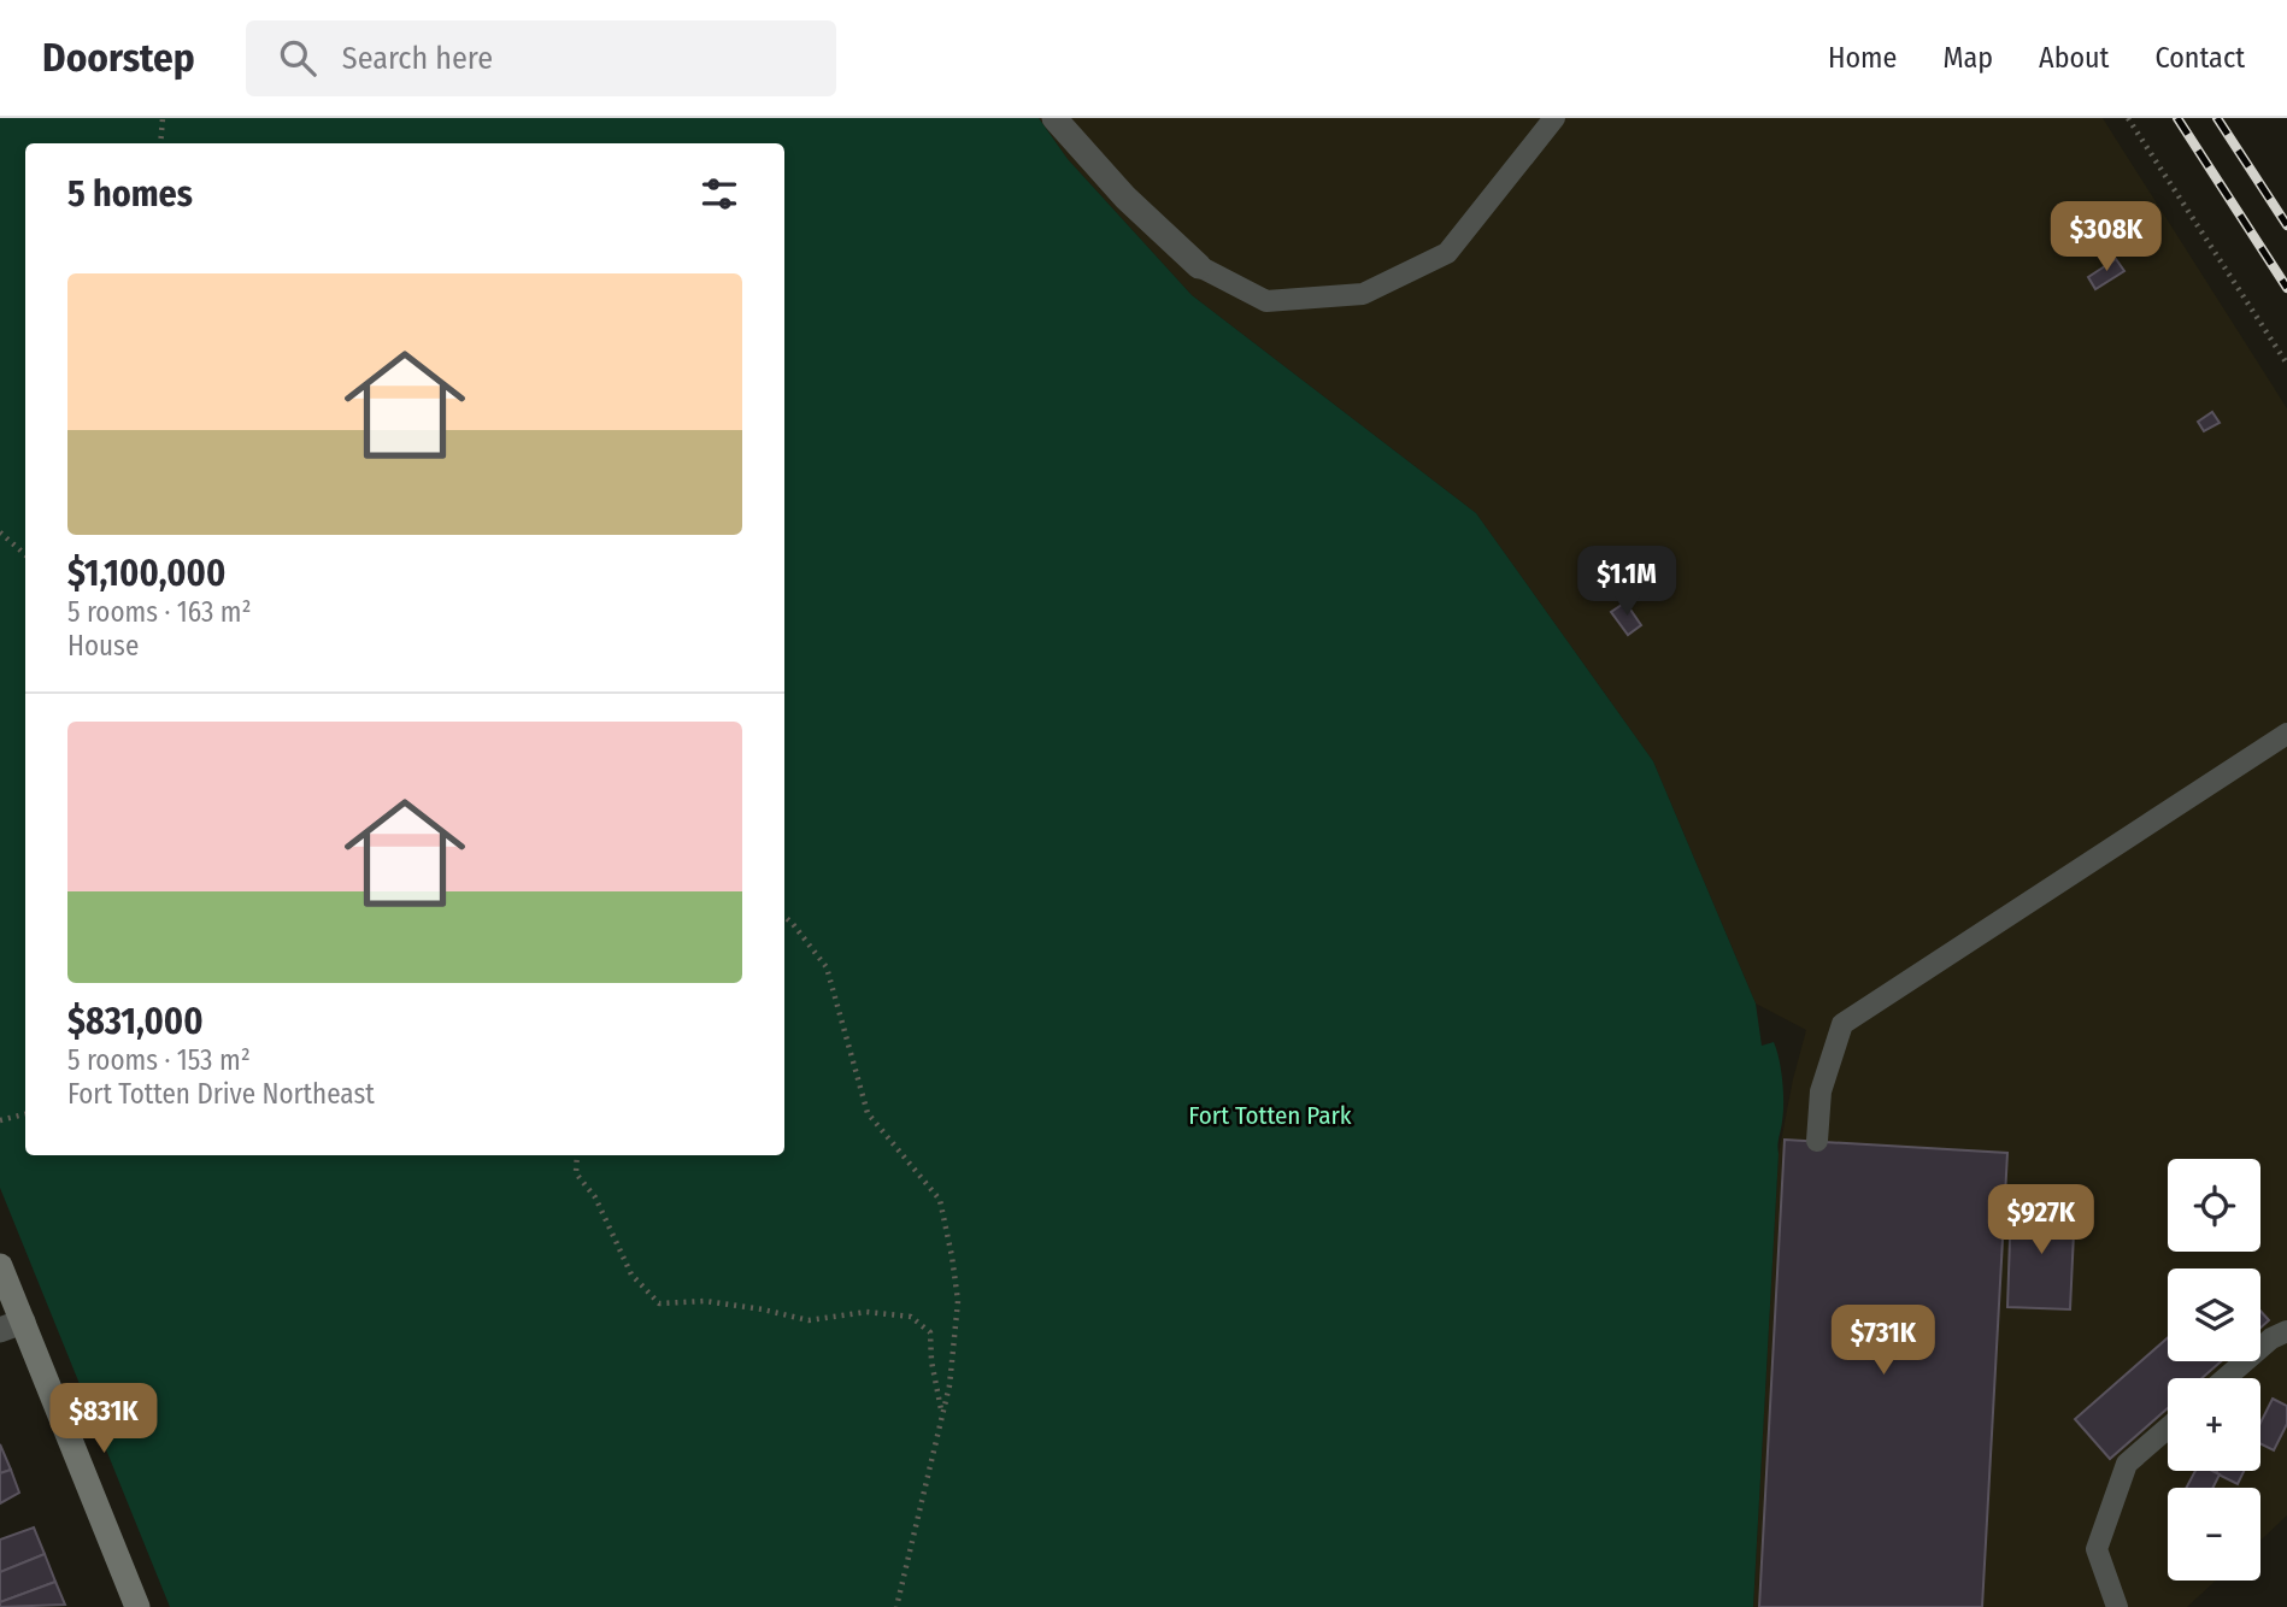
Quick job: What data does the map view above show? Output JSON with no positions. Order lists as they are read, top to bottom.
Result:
{
  "parks": ["Fort Totten Park"],
  "page": {
    "header": "Doorstep",
    "search": "Search here",
    "nav": [
      "Home",
      "Map",
      "About",
      "Contact"
    ],
    "heading": "5 homes",
    "price": [
      "$308K",
      "$1.1M",
      "$927K",
      "$731K",
      "$831K"
    ],
    "list": [
      {
        "name": "$1,100,000",
        "note": "5 rooms · 163 m² · House"
      },
      {
        "name": "$831,000",
        "note": "5 rooms · 153 m² · Fort Totten Drive Northeast"
      }
    ],
    "map_buttons": ["+", "−"]
  }
}
